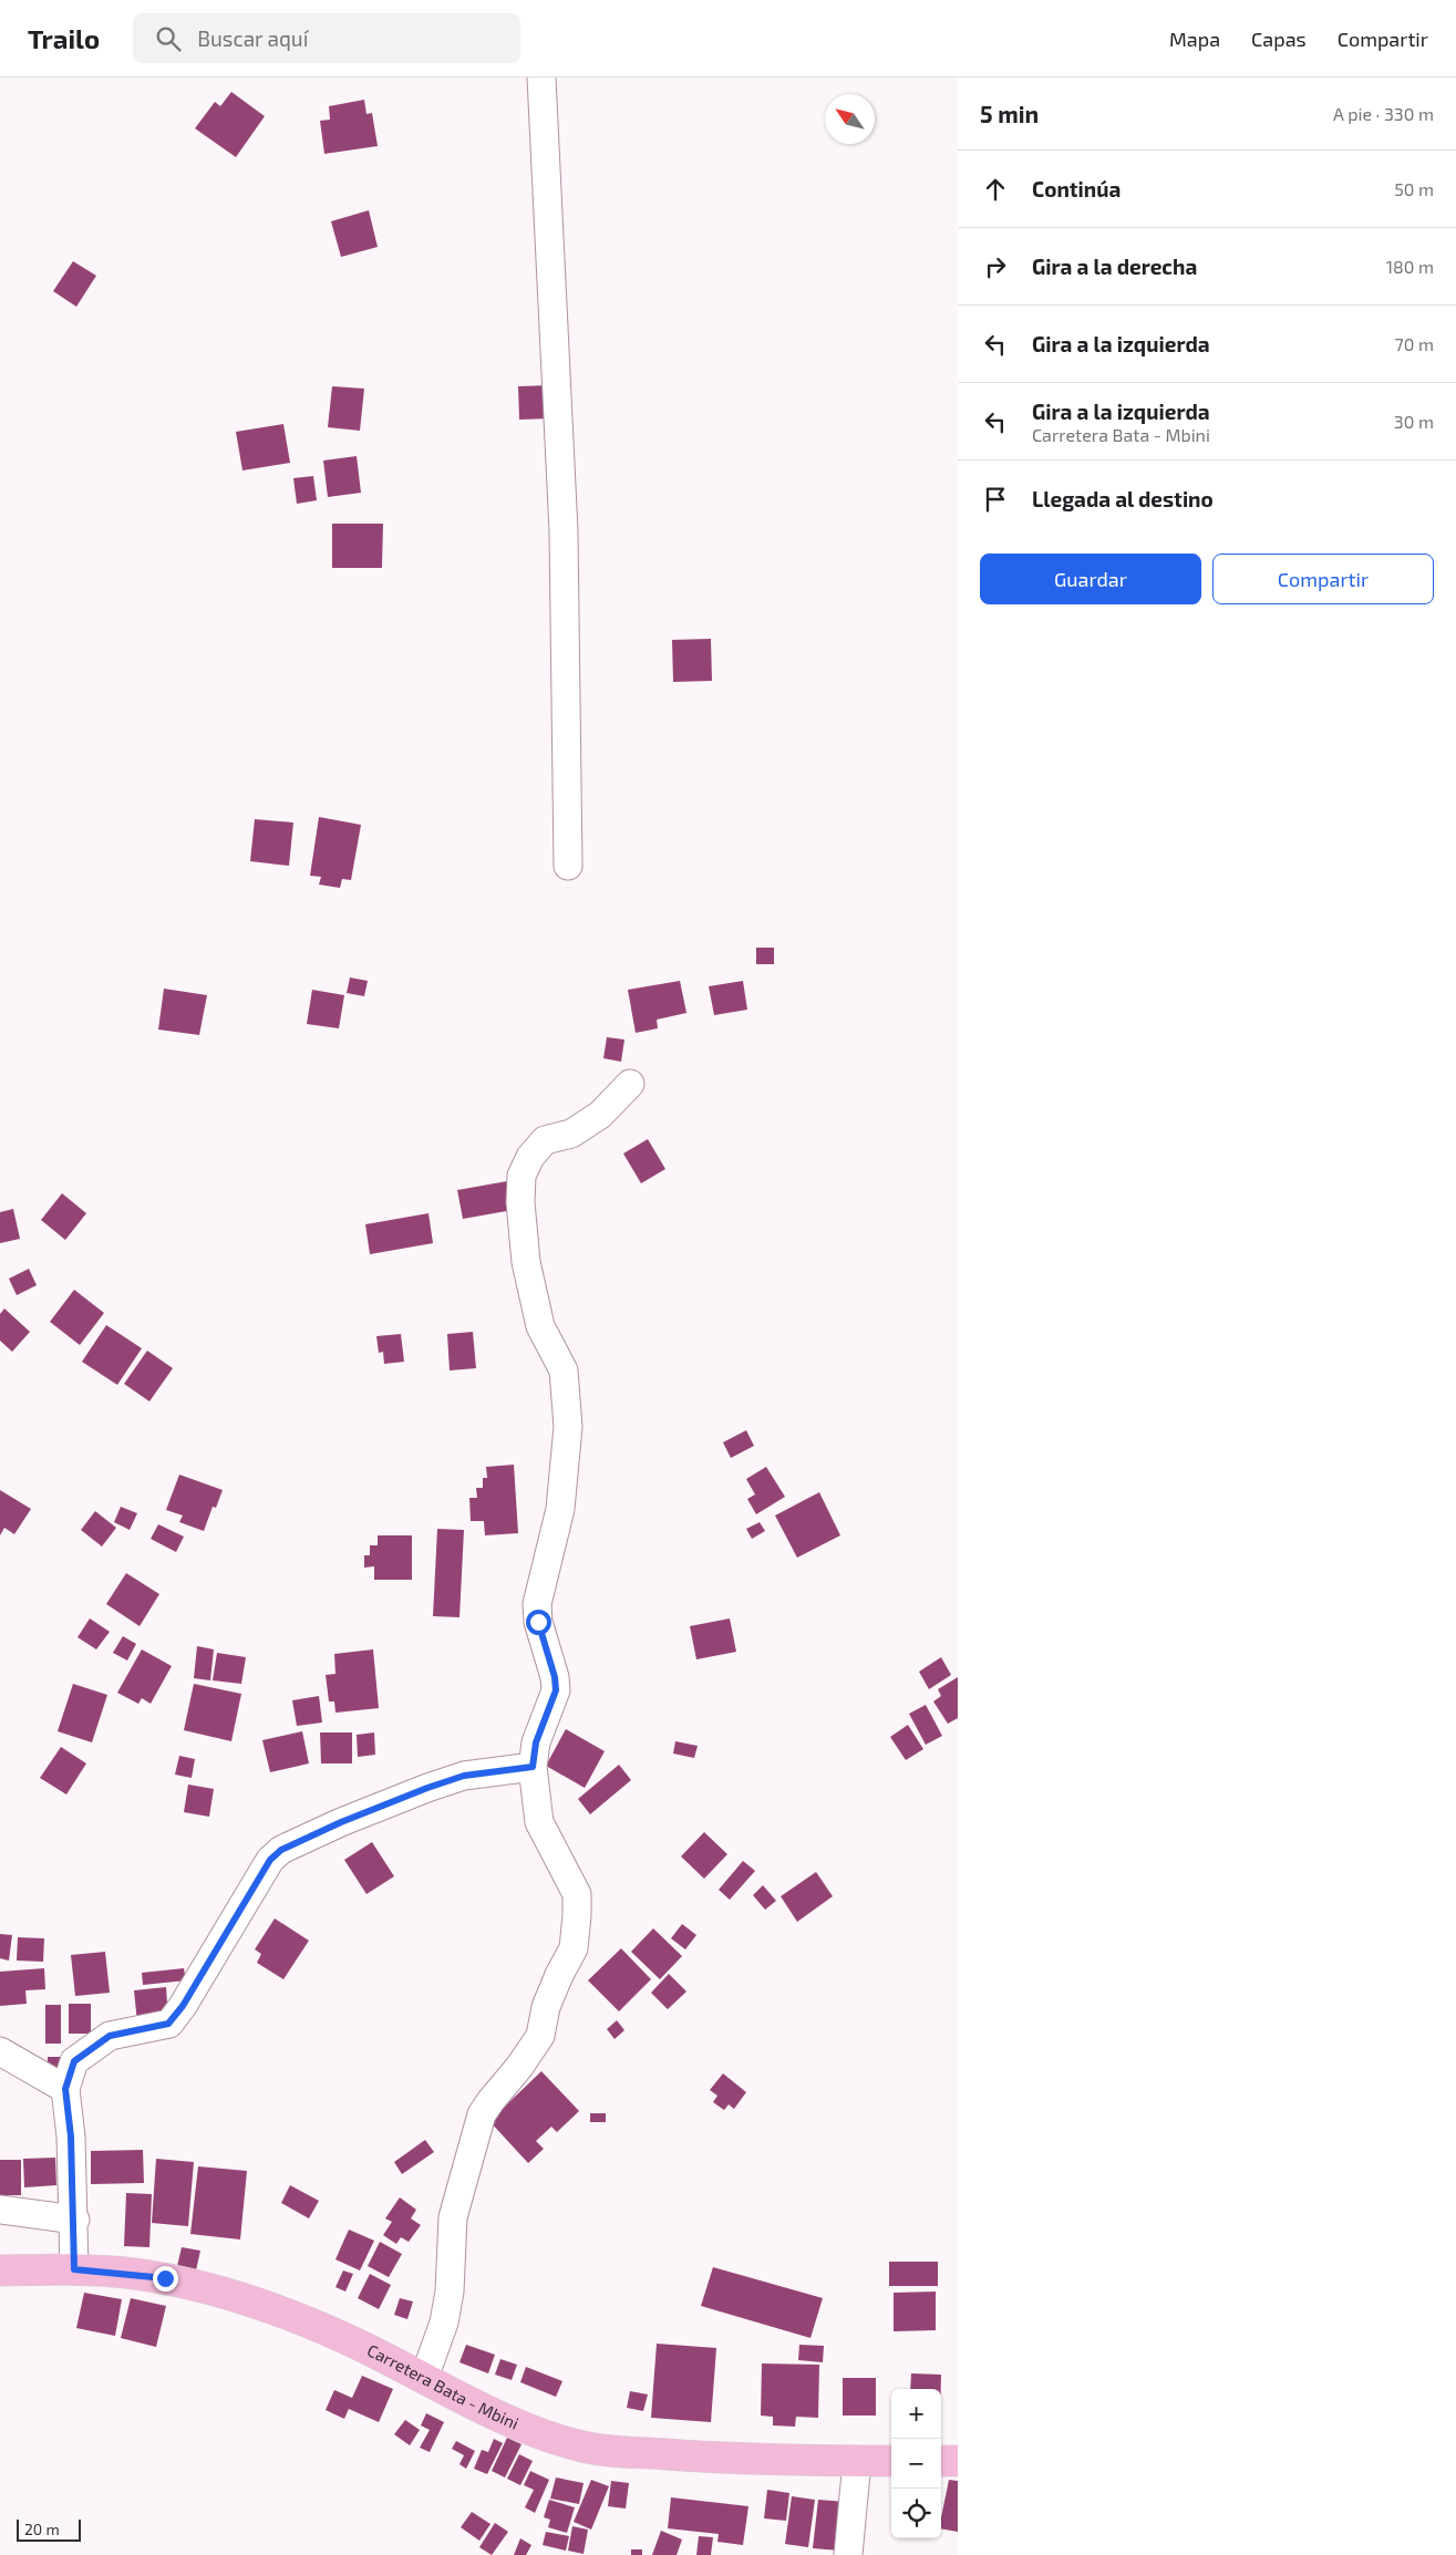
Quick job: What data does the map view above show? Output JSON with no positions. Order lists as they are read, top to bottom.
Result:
{
  "streets": {
    "main road": ["Carretera Bata - Mbini"]
  },
  "scale_bar": "20 m",
  "north": "top left",
  "page": {
    "header": "Trailo",
    "search": "Buscar aquí",
    "nav": ["Mapa", "Capas", "Compartir"],
    "heading": ["5 min", "A pie · 330 m"],
    "list": [
      ["Continúa", "50 m"],
      ["Gira a la derecha", "180 m"],
      ["Gira a la izquierda", "70 m"],
      ["Gira a la izquierda", "Carretera Bata - Mbini", "30 m"],
      "Llegada al destino"
    ],
    "buttons": ["Guardar", "Compartir"],
    "map_buttons": ["+", "−"],
    "scale": "20 m"
  }
}
